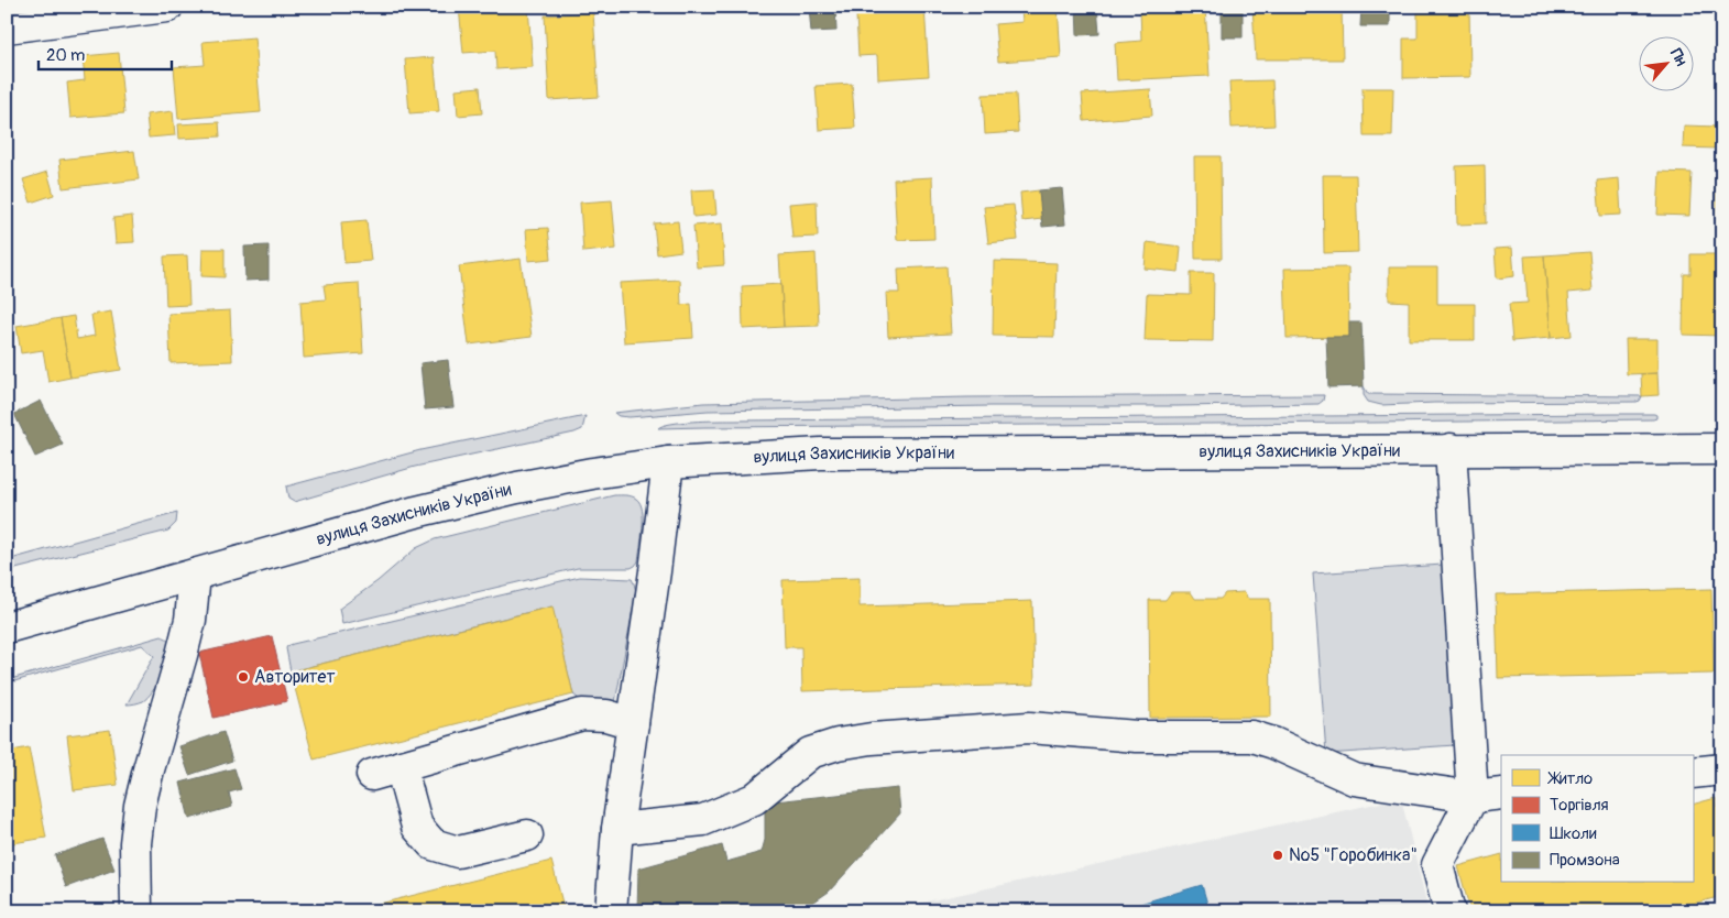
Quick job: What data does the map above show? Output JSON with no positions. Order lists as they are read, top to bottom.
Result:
{
  "streets": {
    "street": ["вулиця Захисників України"]
  },
  "places": ["Авторитет", "№5 \"Горобинка\""],
  "legend": [
    "Житло",
    "Торгівля",
    "Школи",
    "Промзона"
  ],
  "scale_bar": "20 m",
  "north": "top right"
}
